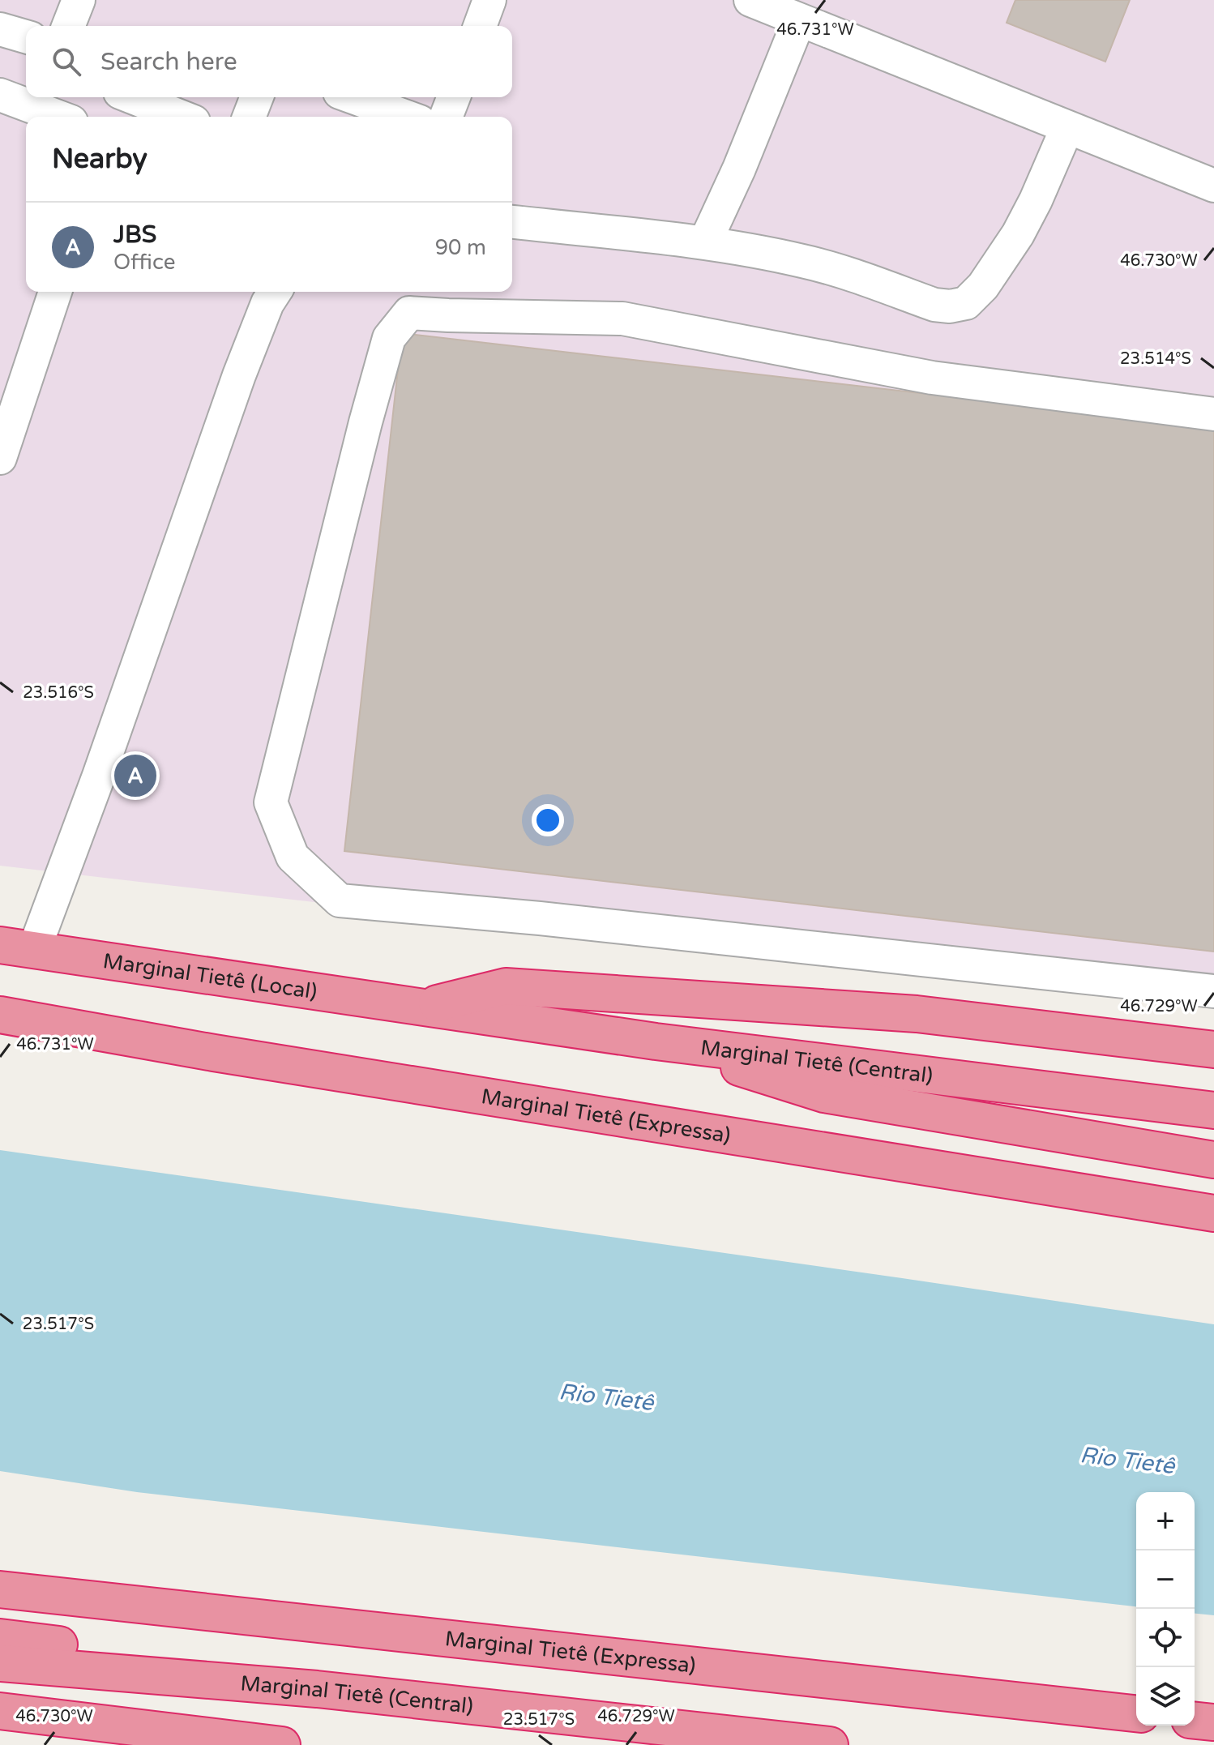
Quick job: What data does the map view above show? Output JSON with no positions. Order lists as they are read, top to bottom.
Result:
{
  "streets": {
    "highway": ["Marginal Tietê (Local)", "Marginal Tietê (Central)", "Marginal Tietê (Expressa)"]
  },
  "crossings": [
    ["Marginal Tietê (Local)", "Marginal Tietê (Central)"]
  ],
  "water": ["Rio Tietê"],
  "page": {
    "search": "Search here",
    "heading": "Nearby",
    "list": [
      {
        "mark": "A",
        "name": "JBS",
        "note": "Office",
        "value": "90 m"
      }
    ],
    "pins": "A",
    "map_buttons": ["+", "−"]
  },
  "coordinates": [
    "46.731°W",
    "46.730°W",
    "23.514°S",
    "23.516°S",
    "46.729°W",
    "23.517°S"
  ]
}
